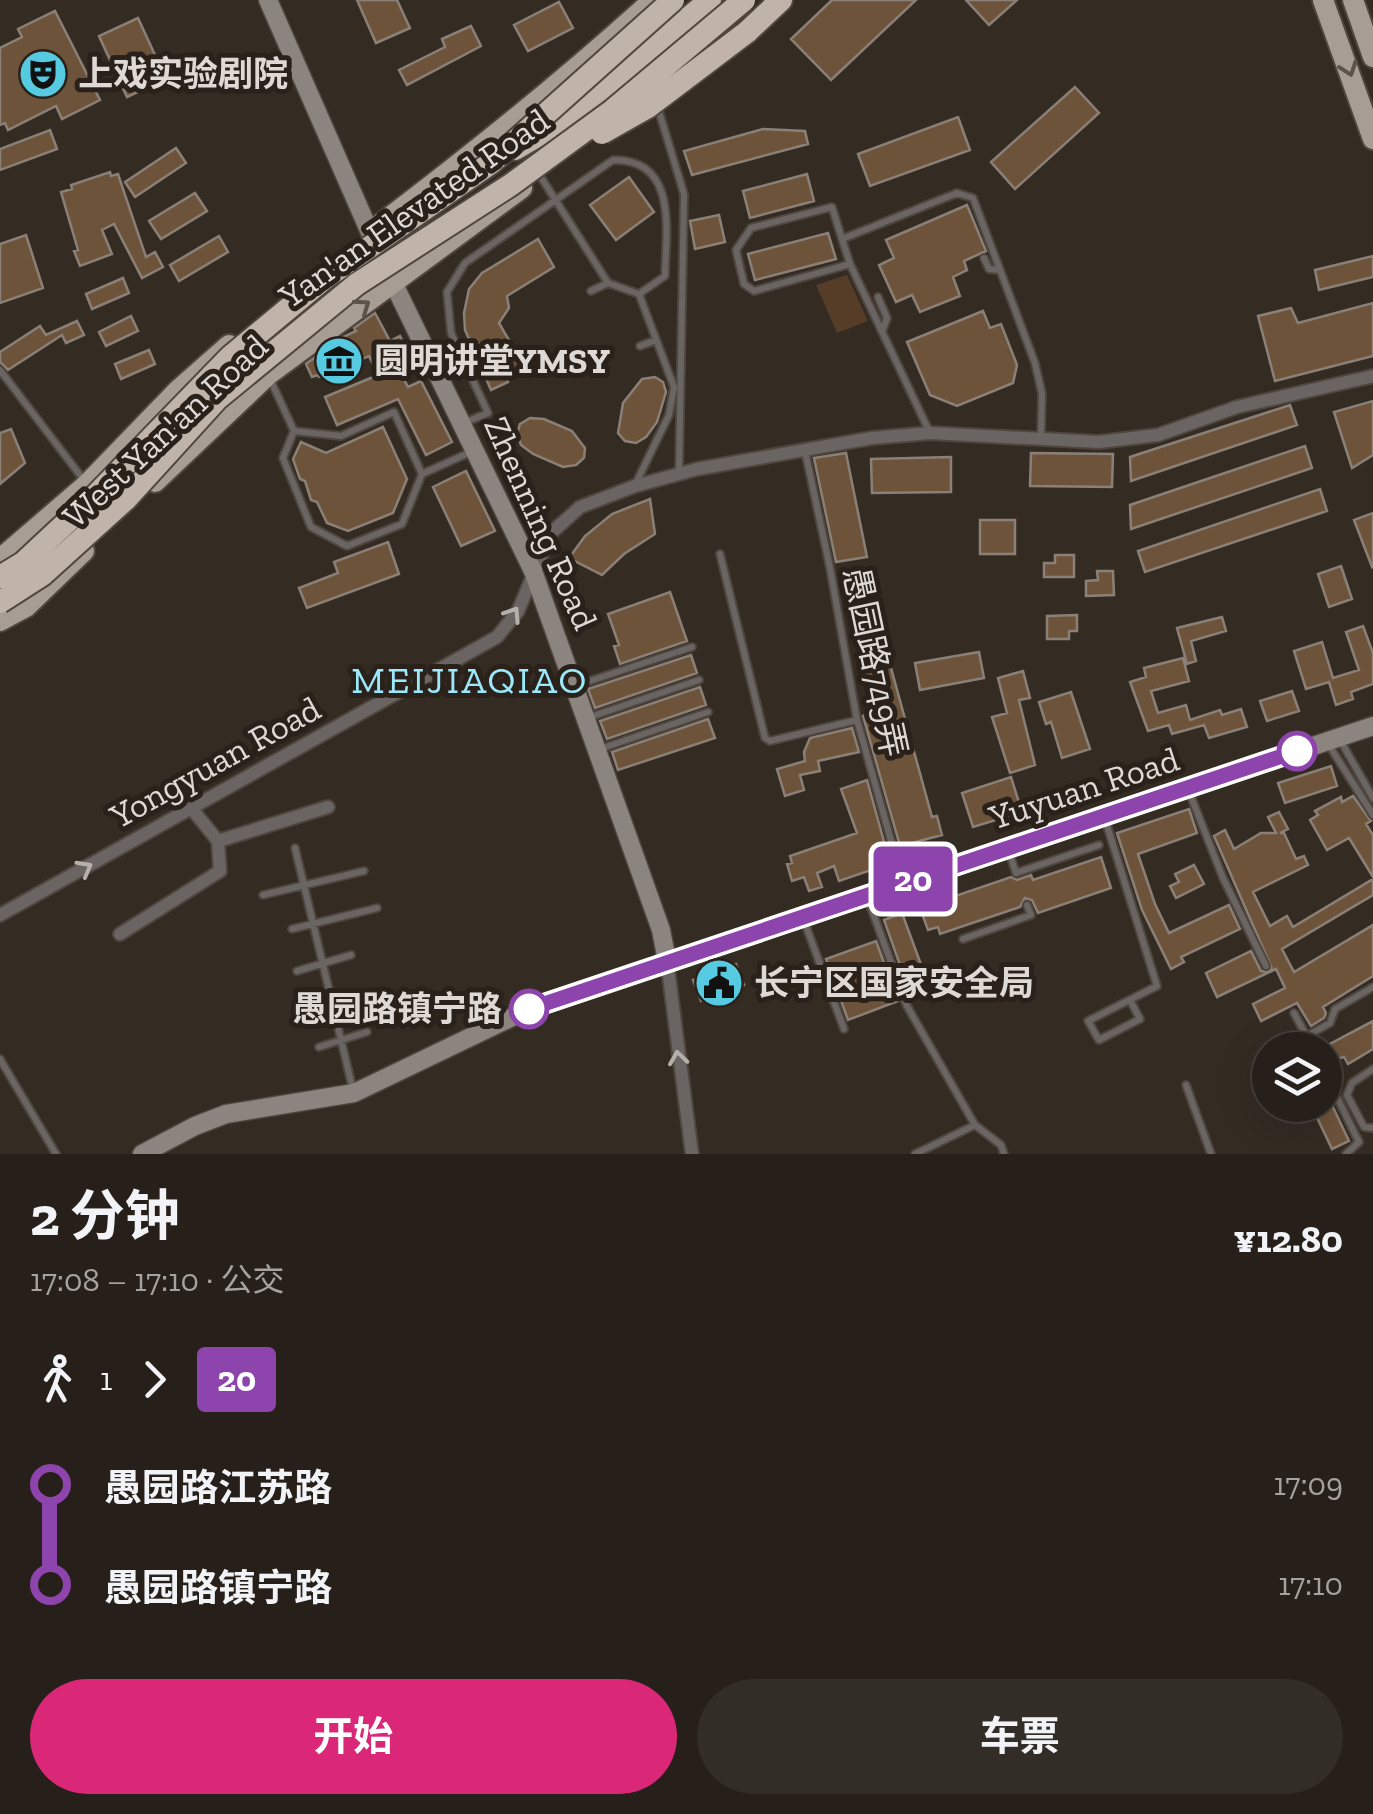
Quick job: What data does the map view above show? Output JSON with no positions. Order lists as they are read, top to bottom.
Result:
{
  "streets": {
    "highway": ["Yan'an Elevated Road"],
    "main road": ["West Yan'an Road", "Zhenning Road", "Yuyuan Road"],
    "street": ["Yongyuan Road"],
    "lane": ["愚园路749弄"]
  },
  "crossings": [
    ["West Yan'an Road", "Zhenning Road"],
    ["Zhenning Road", "Yongyuan Road"],
    ["Zhenning Road", "Yuyuan Road"],
    ["愚园路749弄", "Yongyuan Road"],
    ["愚园路749弄", "Yuyuan Road"]
  ],
  "one_way": ["Yongyuan Road"],
  "districts": ["MEIJIAQIAO"],
  "places": {
    "theatre": ["上戏实验剧院"],
    "museum": ["圆明讲堂YMSY"],
    "public building": ["长宁区国家安全局"],
    "other": ["愚园路镇宁路"]
  },
  "lines": ["bus line 20"],
  "page": {
    "on_map": "20",
    "heading": ["2 分钟", "17:08 – 17:10 · 公交", "¥12.80"],
    "legs": ["1", "20"],
    "list": [
      {
        "name": "愚园路江苏路",
        "value": "17:09"
      },
      {
        "name": "愚园路镇宁路",
        "value": "17:10"
      }
    ],
    "buttons": ["开始", "车票"]
  }
}
